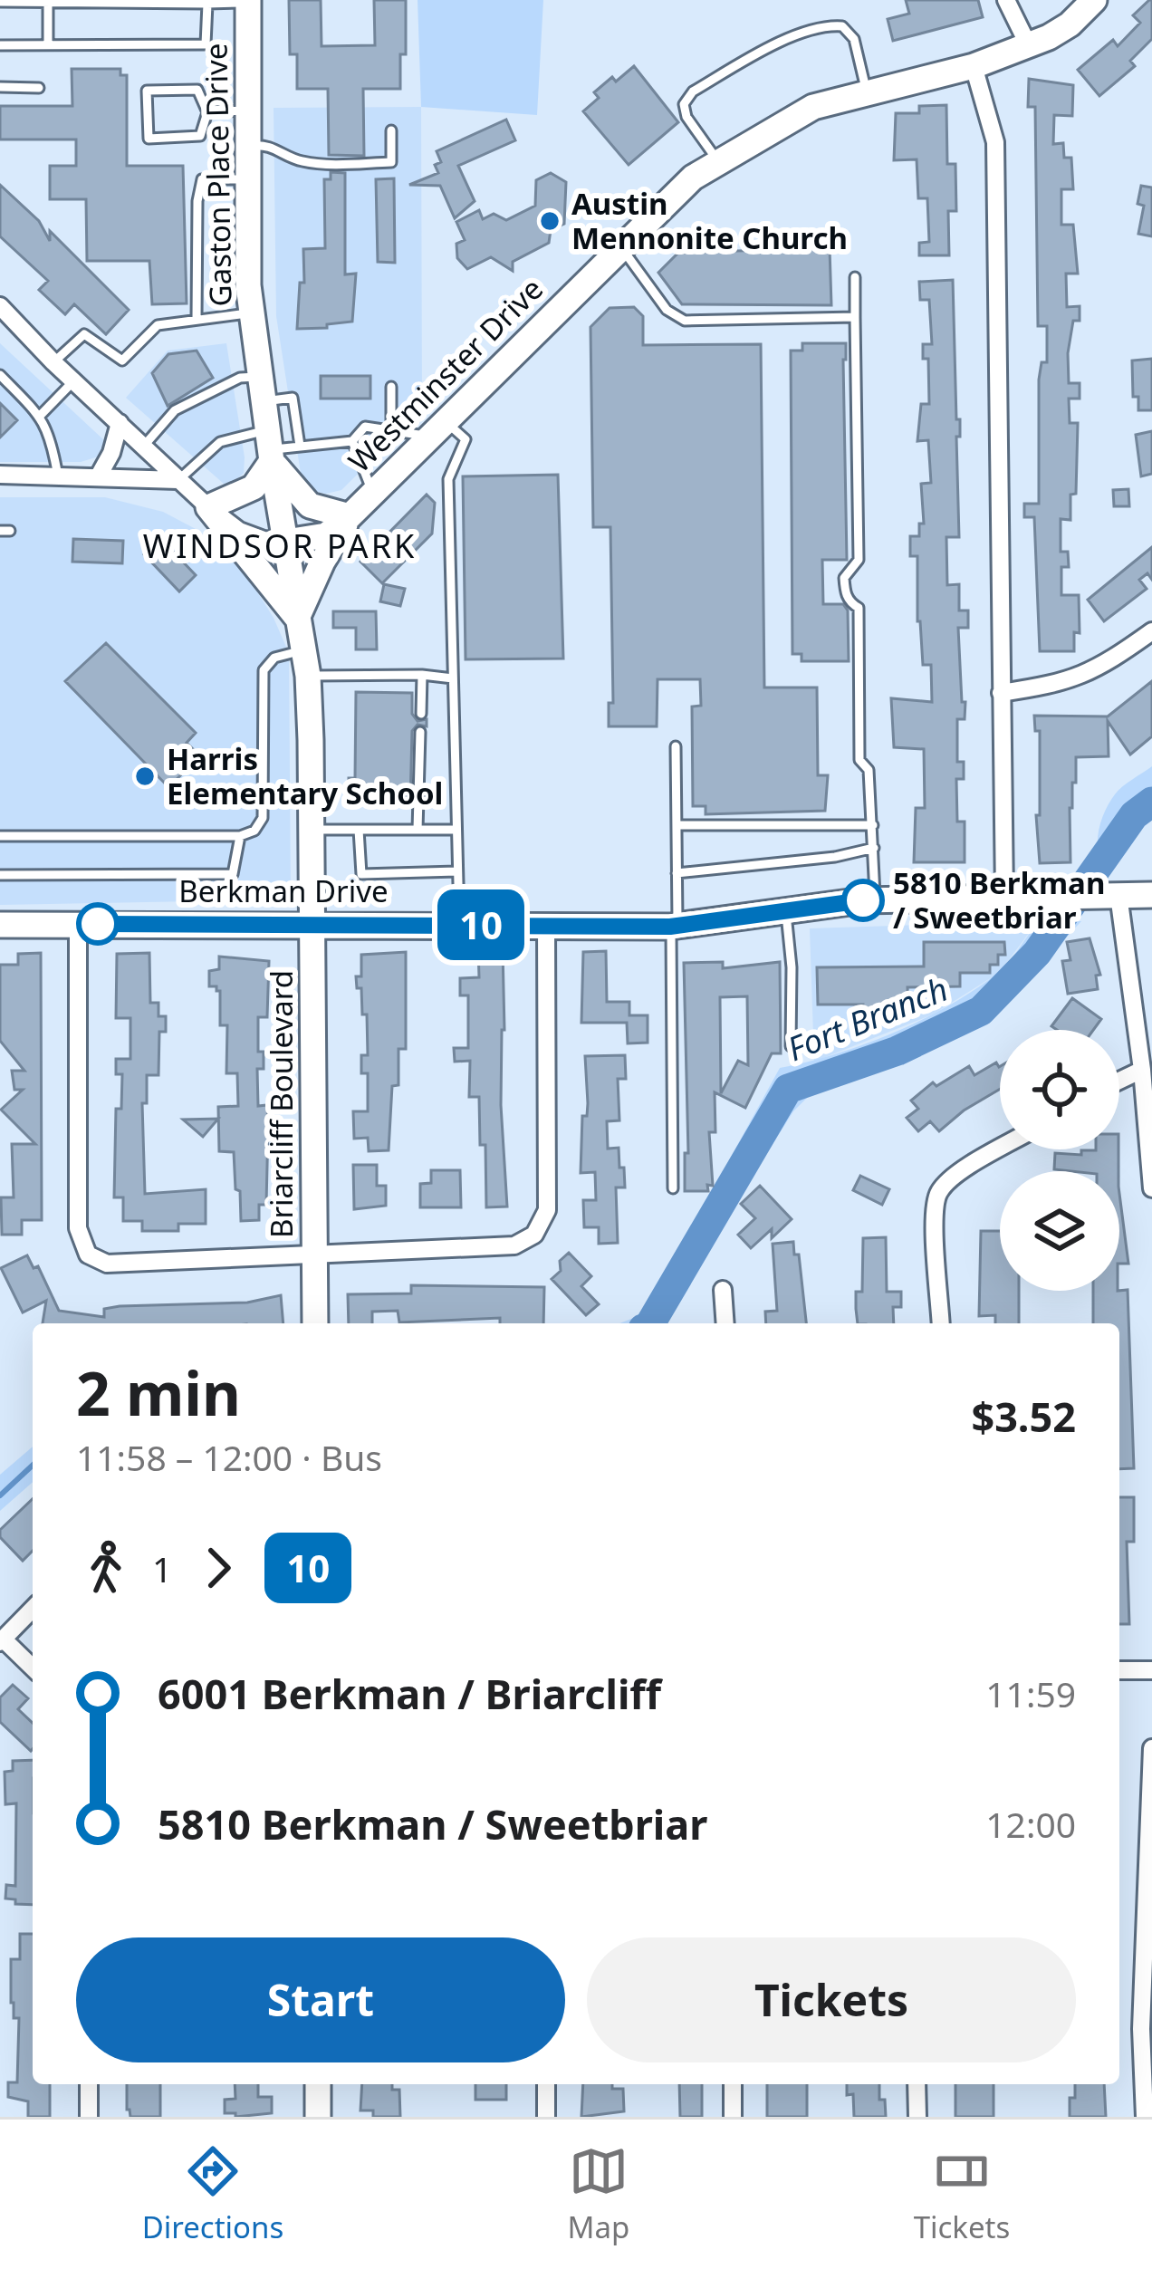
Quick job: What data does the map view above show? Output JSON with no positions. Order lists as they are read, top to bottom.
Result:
{
  "streets": {
    "street": [
      "Gaston Place Drive",
      "Westminster Drive",
      "Berkman Drive",
      "Briarcliff Boulevard"
    ]
  },
  "crossings": [
    ["Gaston Place Drive", "Westminster Drive"],
    ["Gaston Place Drive", "Briarcliff Boulevard"],
    ["Westminster Drive", "Briarcliff Boulevard"],
    ["Berkman Drive", "Briarcliff Boulevard"]
  ],
  "districts": ["WINDSOR PARK"],
  "water": ["Fort Branch"],
  "places": ["Austin Mennonite Church", "Harris Elementary School", "5810 Berkman / Sweetbriar"],
  "lines": ["bus line 10"],
  "page": {
    "on_map": "10",
    "heading": ["2 min", "11:58 – 12:00 · Bus", "$3.52"],
    "legs": ["1", "10"],
    "list": [
      {
        "name": "6001 Berkman / Briarcliff",
        "value": "11:59"
      },
      {
        "name": "5810 Berkman / Sweetbriar",
        "value": "12:00"
      }
    ],
    "buttons": ["Start", "Tickets"],
    "tabs": ["Directions", "Map", "Tickets"]
  }
}
